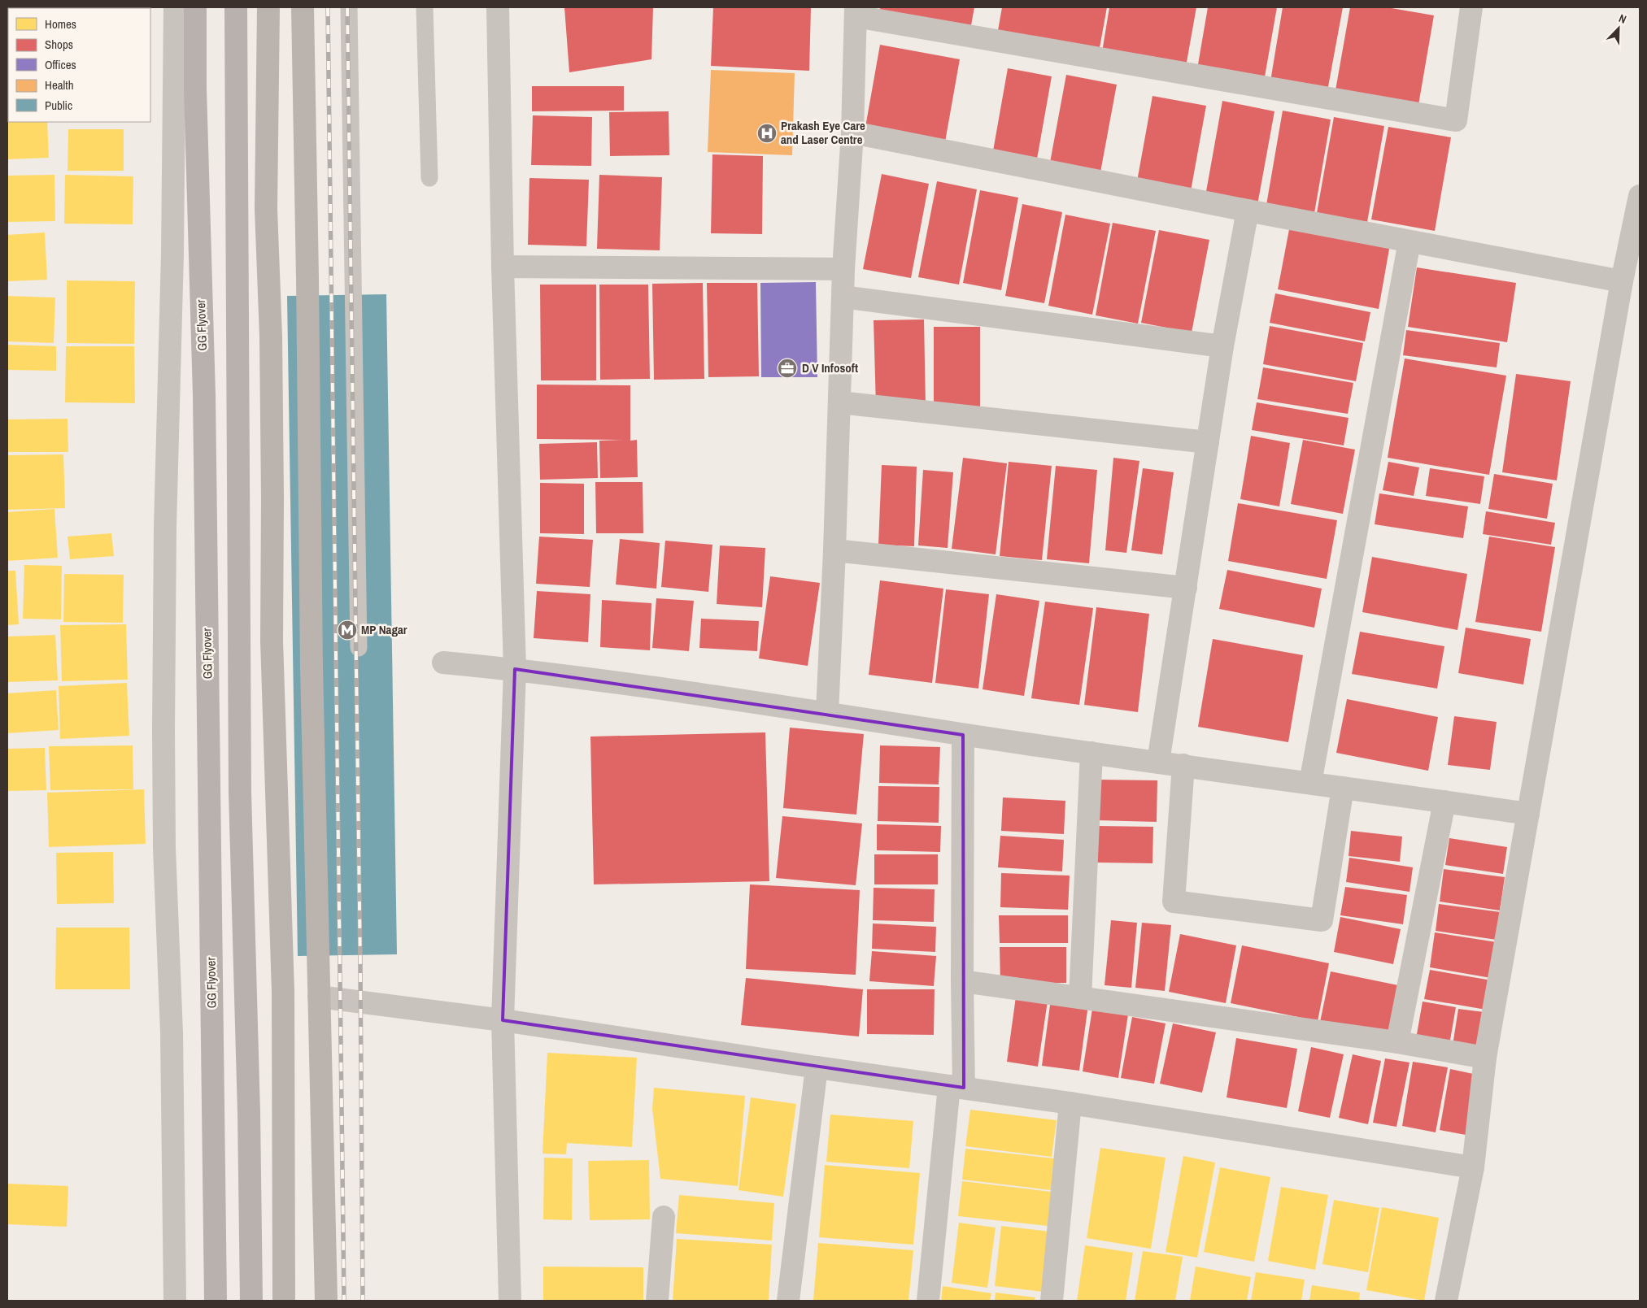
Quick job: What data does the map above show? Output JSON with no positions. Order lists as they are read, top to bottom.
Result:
{
  "streets": {
    "main road": ["GG Flyover"]
  },
  "places": {
    "hospital": ["Prakash Eye Care and Laser Centre"],
    "office": ["D V Infosoft"],
    "metro station": ["MP Nagar"]
  },
  "legend": [
    "Homes",
    "Shops",
    "Offices",
    "Health",
    "Public"
  ],
  "north": "top right"
}
